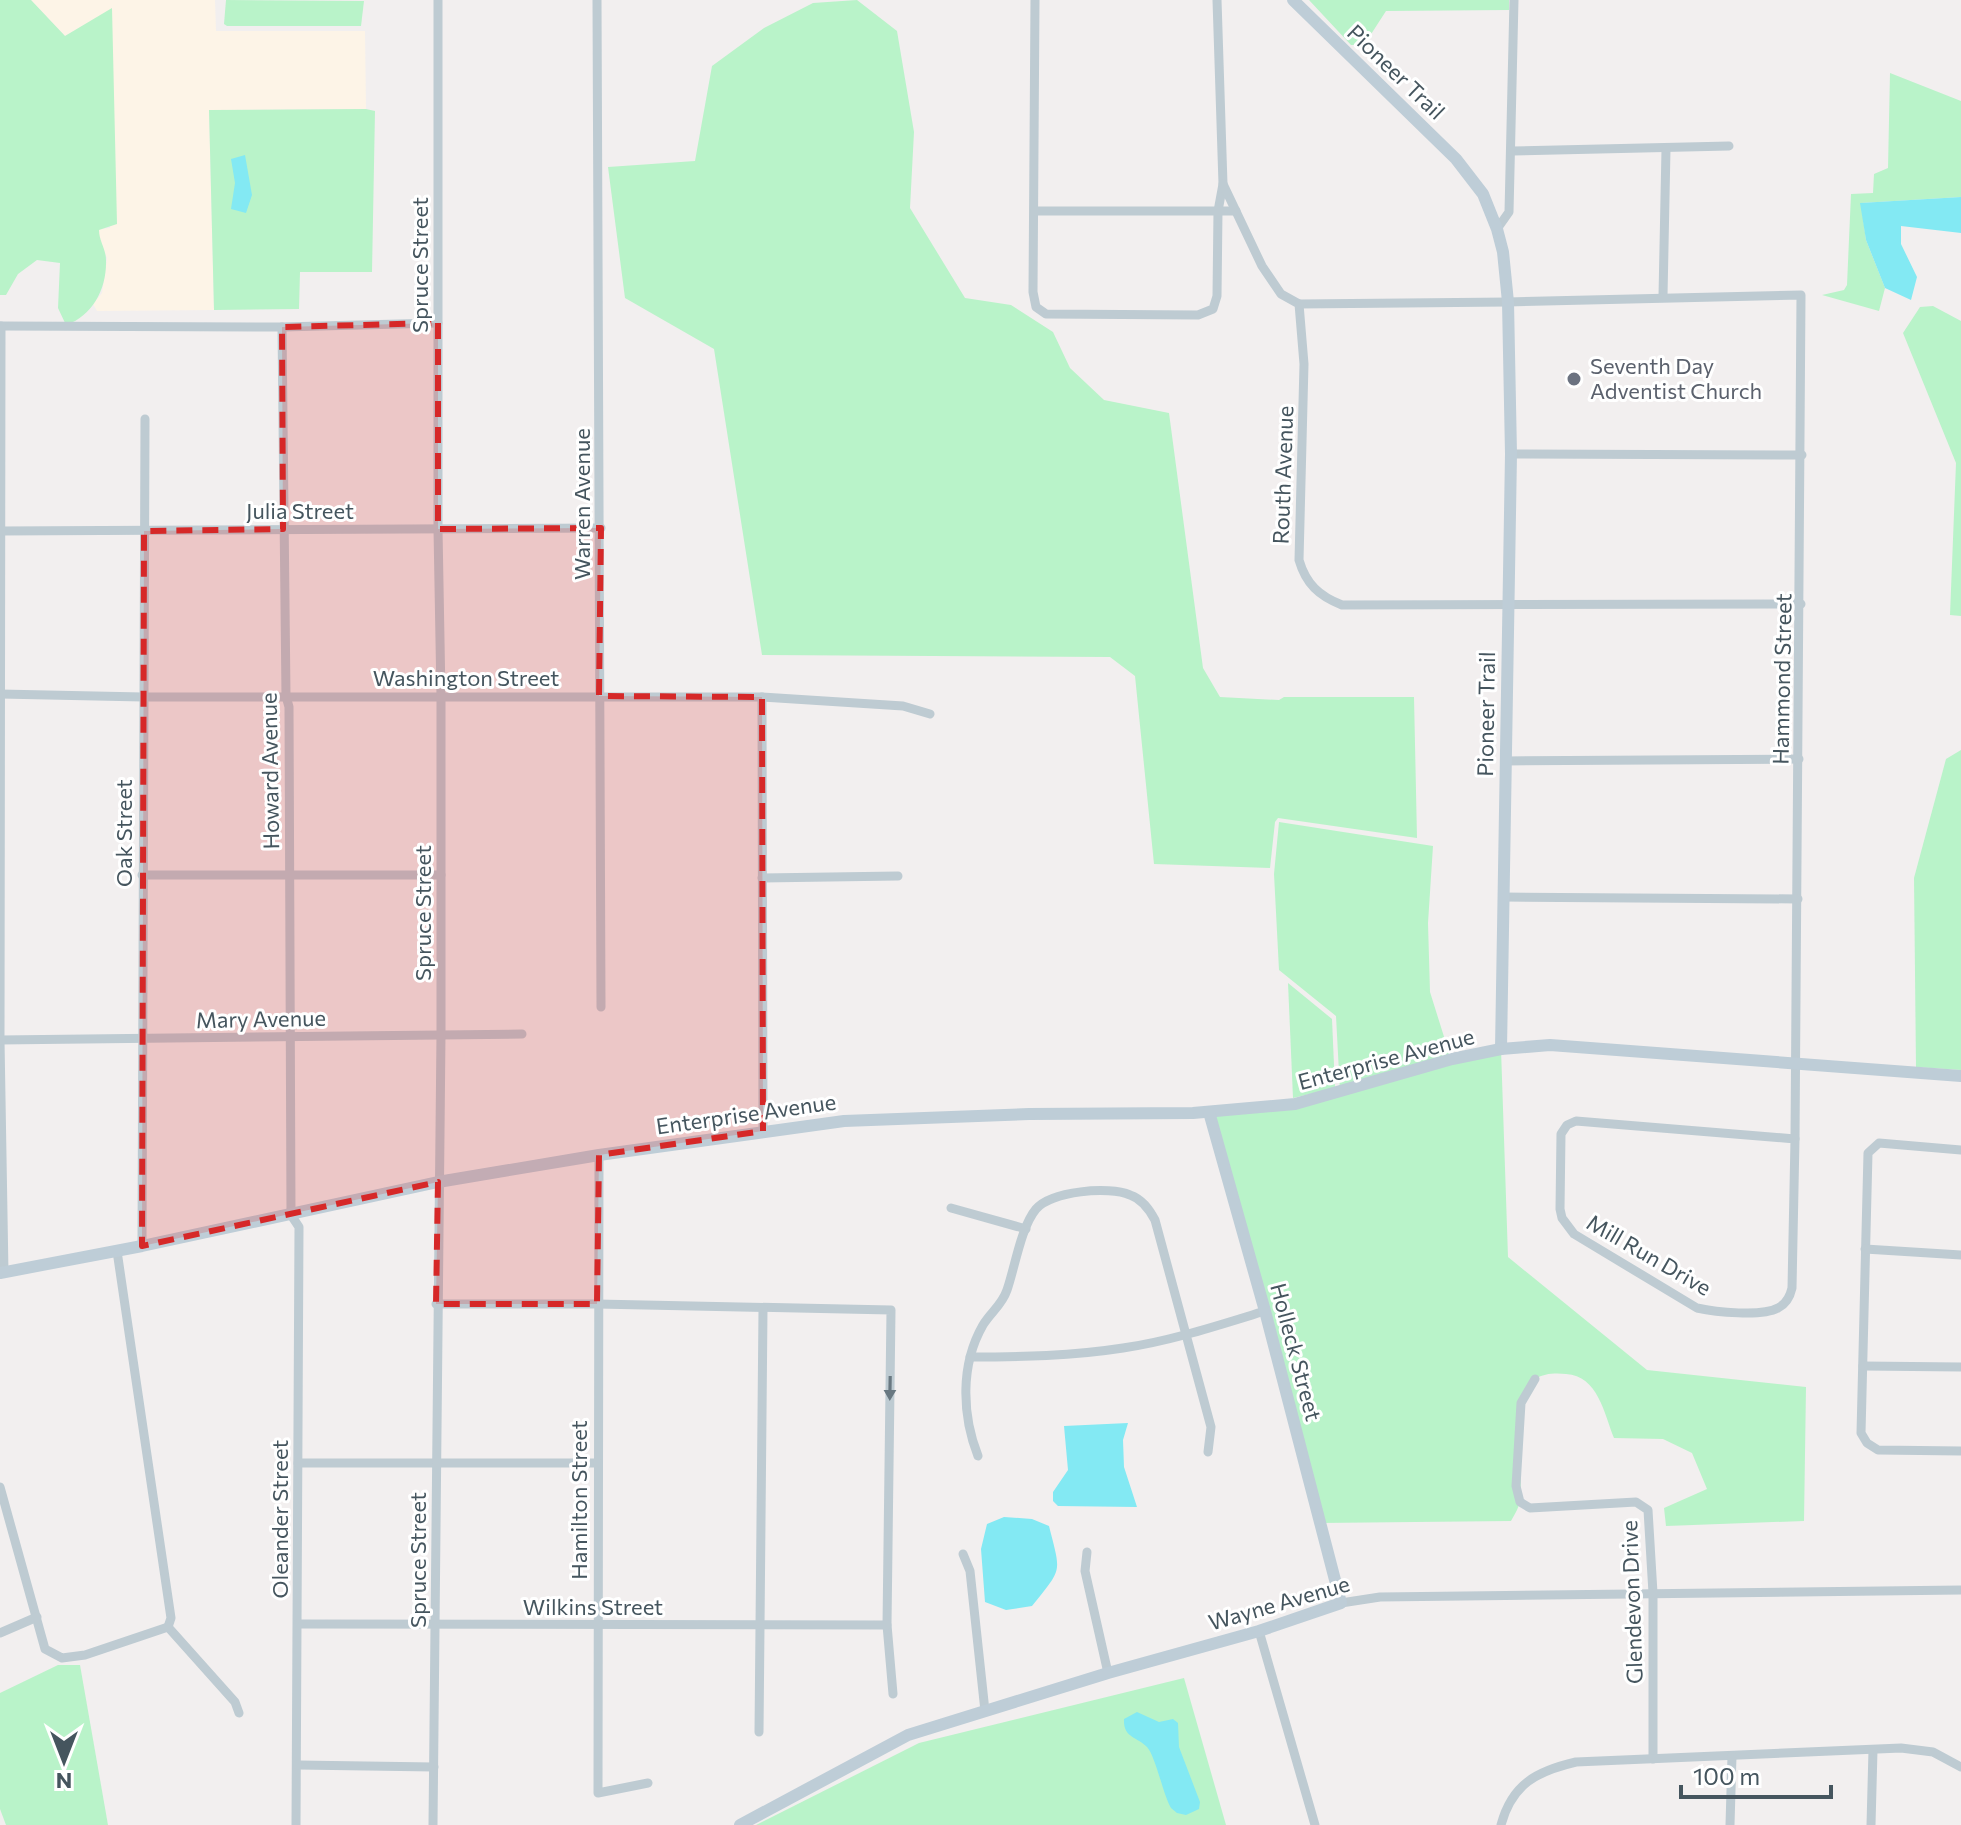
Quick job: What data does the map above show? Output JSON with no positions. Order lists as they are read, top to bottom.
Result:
{
  "streets": {
    "street": [
      "Pioneer Trail",
      "Spruce Street",
      "Routh Avenue",
      "Warren Avenue",
      "Julia Street",
      "Washington Street",
      "Hammond Street",
      "Howard Avenue",
      "Oak Street",
      "Mary Avenue",
      "Enterprise Avenue",
      "Mill Run Drive",
      "Holleck Street",
      "Hamilton Street",
      "Oleander Street",
      "Glendevon Drive",
      "Wayne Avenue",
      "Wilkins Street"
    ]
  },
  "crossings": [
    ["Pioneer Trail", "Routh Avenue"],
    ["Pioneer Trail", "Enterprise Avenue"],
    ["Spruce Street", "Julia Street"],
    ["Spruce Street", "Washington Street"],
    ["Spruce Street", "Mary Avenue"],
    ["Spruce Street", "Enterprise Avenue"],
    ["Spruce Street", "Wilkins Street"],
    ["Warren Avenue", "Julia Street"],
    ["Warren Avenue", "Washington Street"],
    ["Julia Street", "Howard Avenue"],
    ["Julia Street", "Oak Street"],
    ["Washington Street", "Howard Avenue"],
    ["Washington Street", "Oak Street"],
    ["Hammond Street", "Mill Run Drive"],
    ["Howard Avenue", "Mary Avenue"],
    ["Howard Avenue", "Enterprise Avenue"],
    ["Howard Avenue", "Oleander Street"],
    ["Oak Street", "Mary Avenue"],
    ["Oak Street", "Enterprise Avenue"],
    ["Enterprise Avenue", "Holleck Street"],
    ["Enterprise Avenue", "Hamilton Street"],
    ["Enterprise Avenue", "Oleander Street"],
    ["Holleck Street", "Wayne Avenue"],
    ["Hamilton Street", "Wilkins Street"],
    ["Oleander Street", "Wilkins Street"],
    ["Glendevon Drive", "Wayne Avenue"]
  ],
  "places": ["Seventh Day Adventist Church"],
  "scale_bar": "100 m",
  "north": "bottom"
}
